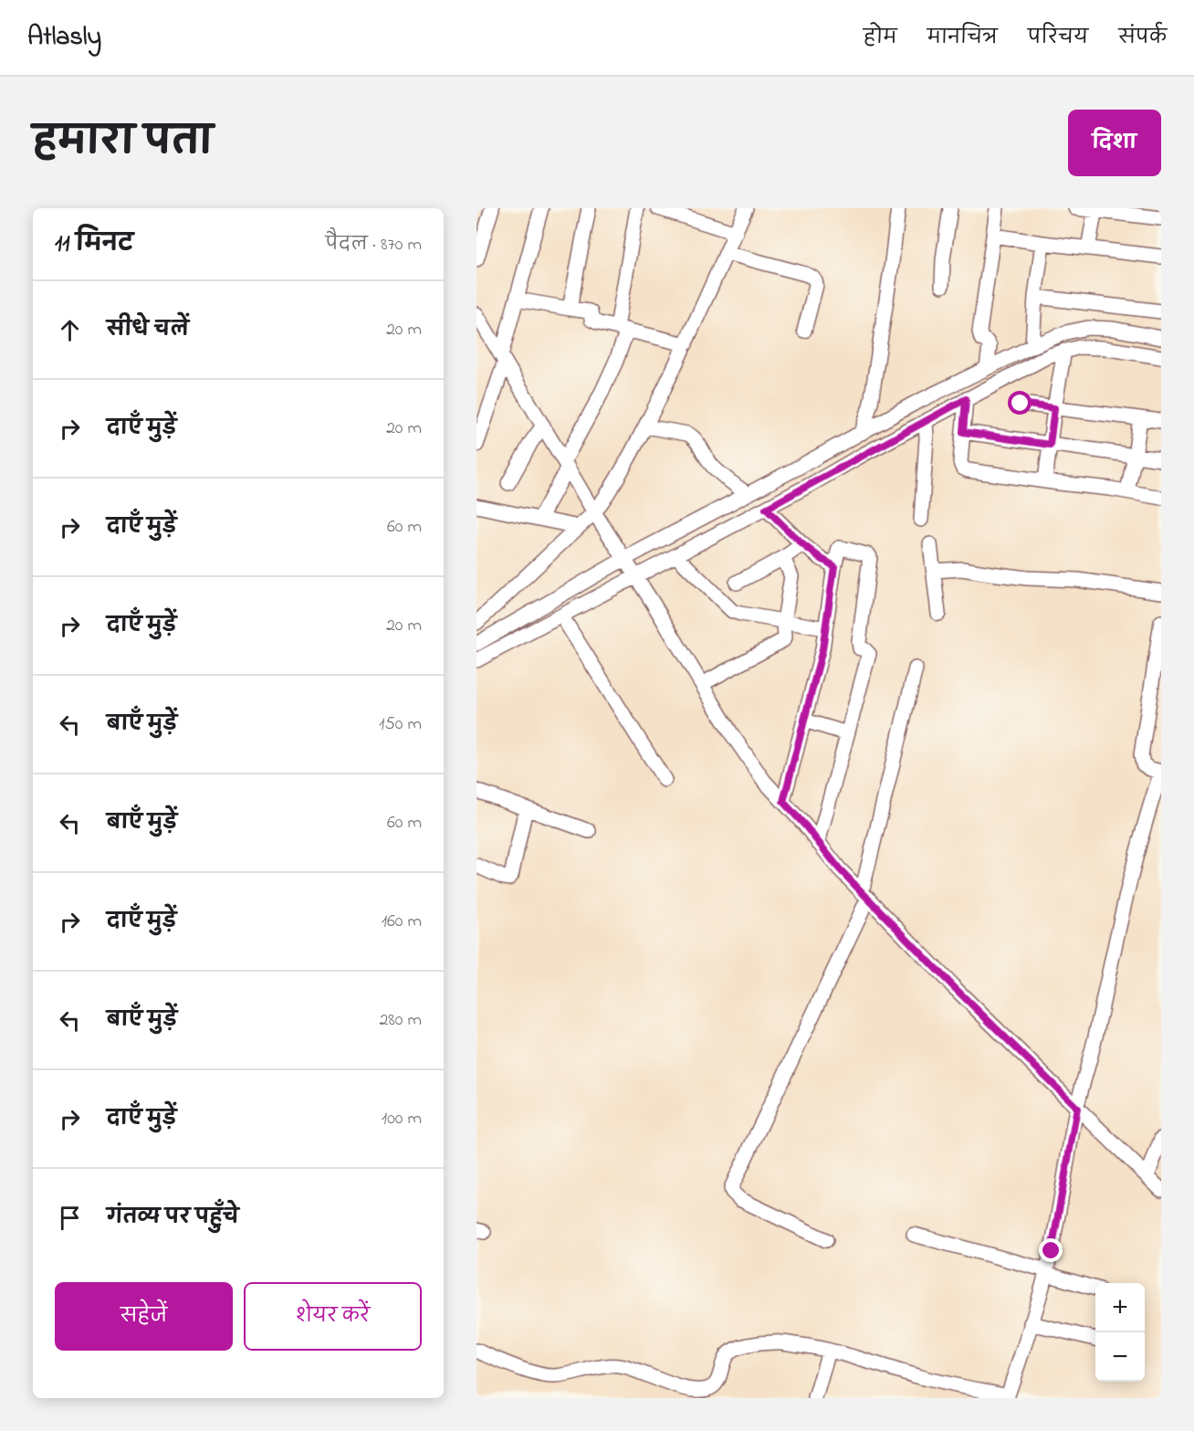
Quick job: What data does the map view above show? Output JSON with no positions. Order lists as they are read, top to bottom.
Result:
{
  "page": {
    "header": "Atlasly",
    "nav": [
      "होम",
      "मानचित्र",
      "परिचय",
      "संपर्क"
    ],
    "title": "हमारा पता",
    "buttons": [
      "दिशा",
      ["सहेजें", "शेयर करें"]
    ],
    "heading": ["11 मिनट", "पैदल · 870 m"],
    "list": [
      ["सीधे चलें", "20 m"],
      ["दाएँ मुड़ें", "20 m"],
      ["दाएँ मुड़ें", "60 m"],
      ["दाएँ मुड़ें", "20 m"],
      ["बाएँ मुड़ें", "150 m"],
      ["बाएँ मुड़ें", "60 m"],
      ["दाएँ मुड़ें", "160 m"],
      ["बाएँ मुड़ें", "280 m"],
      ["दाएँ मुड़ें", "100 m"],
      "गंतव्य पर पहुँचे"
    ],
    "map_buttons": ["+", "−"]
  }
}
